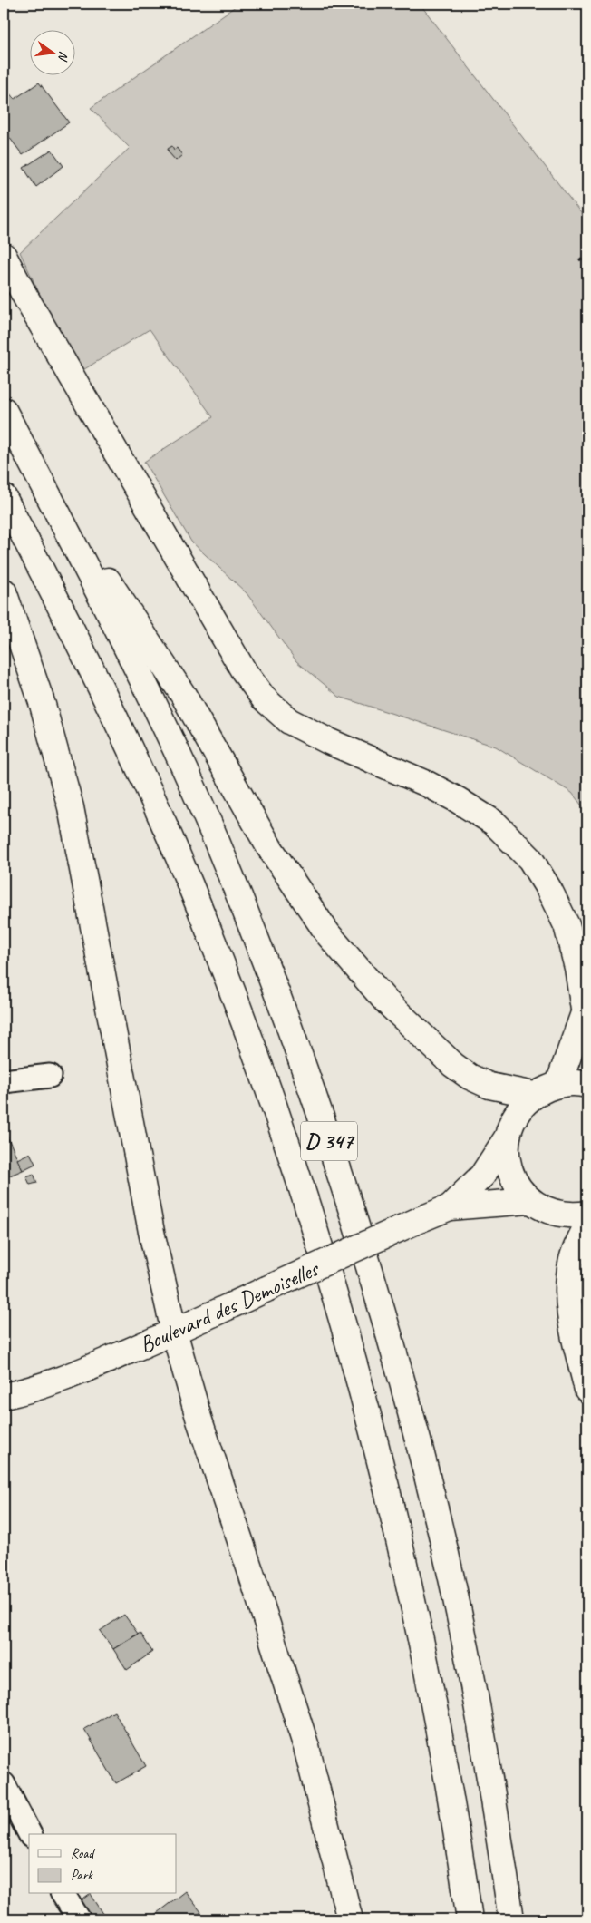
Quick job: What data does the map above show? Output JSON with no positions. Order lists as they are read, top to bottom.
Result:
{
  "streets": {
    "main road": ["D 347", "Boulevard des Demoiselles"]
  },
  "legend": ["Road", "Park"],
  "north": "right"
}
